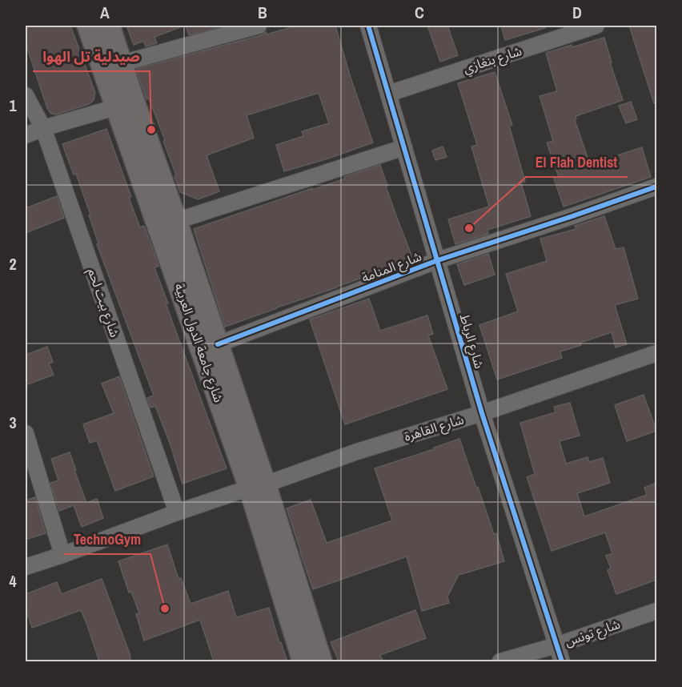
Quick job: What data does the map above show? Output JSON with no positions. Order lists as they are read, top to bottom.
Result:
{
  "streets": {
    "main road": ["شارع جامعة الدول العربية"],
    "street": [
      "شارع بنغازي",
      "شارع المنامة",
      "شارع بيت لحم",
      "شارع الرباط",
      "شارع القاهرة",
      "شارع تونس"
    ]
  },
  "crossings": [
    ["شارع بنغازي", "شارع الرباط"],
    ["شارع المنامة", "شارع الرباط"],
    ["شارع المنامة", "شارع جامعة الدول العربية"],
    ["شارع بيت لحم", "شارع القاهرة"],
    ["شارع الرباط", "شارع القاهرة"],
    ["شارع الرباط", "شارع تونس"],
    ["شارع جامعة الدول العربية", "شارع القاهرة"]
  ],
  "places": ["صيدلية تل الهوا", "El Flah Dentist", "TechnoGym"],
  "grid": {
    "columns": [
      "A",
      "B",
      "C",
      "D"
    ],
    "rows": [
      "1",
      "2",
      "3",
      "4"
    ]
  }
}
